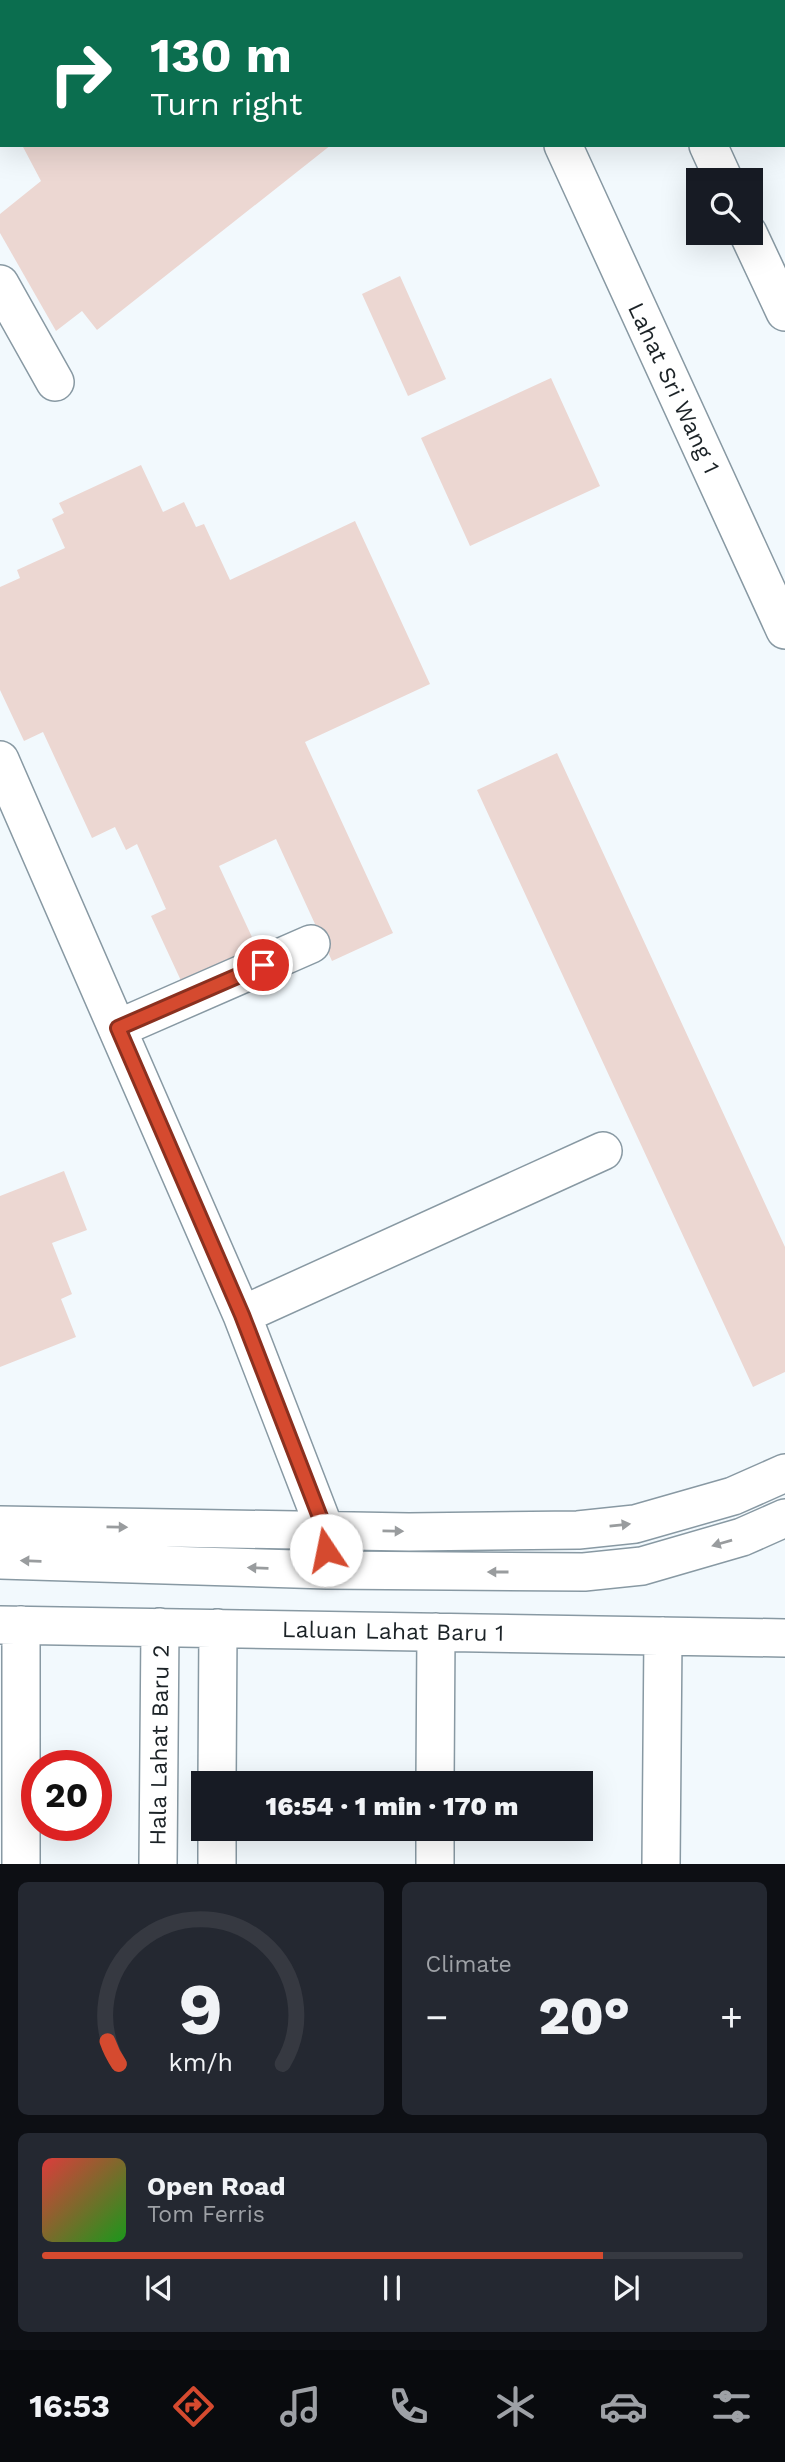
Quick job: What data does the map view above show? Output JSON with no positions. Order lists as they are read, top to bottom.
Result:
{
  "streets": {
    "street": ["Lahat Sri Wang 1", "Laluan Lahat Baru 1", "Hala Lahat Baru 2"]
  },
  "crossings": [
    ["Laluan Lahat Baru 1", "Hala Lahat Baru 2"]
  ],
  "page": {
    "turn": ["130 m", "Turn right"],
    "limit": "20",
    "trip": "16:54 · 1 min · 170 m",
    "tile": "Climate",
    "heat": ["−", "20°", "+"],
    "song": ["Open Road", "Tom Ferris"],
    "tabs": "16:53",
    "gauge": ["9", "km/h"]
  }
}
